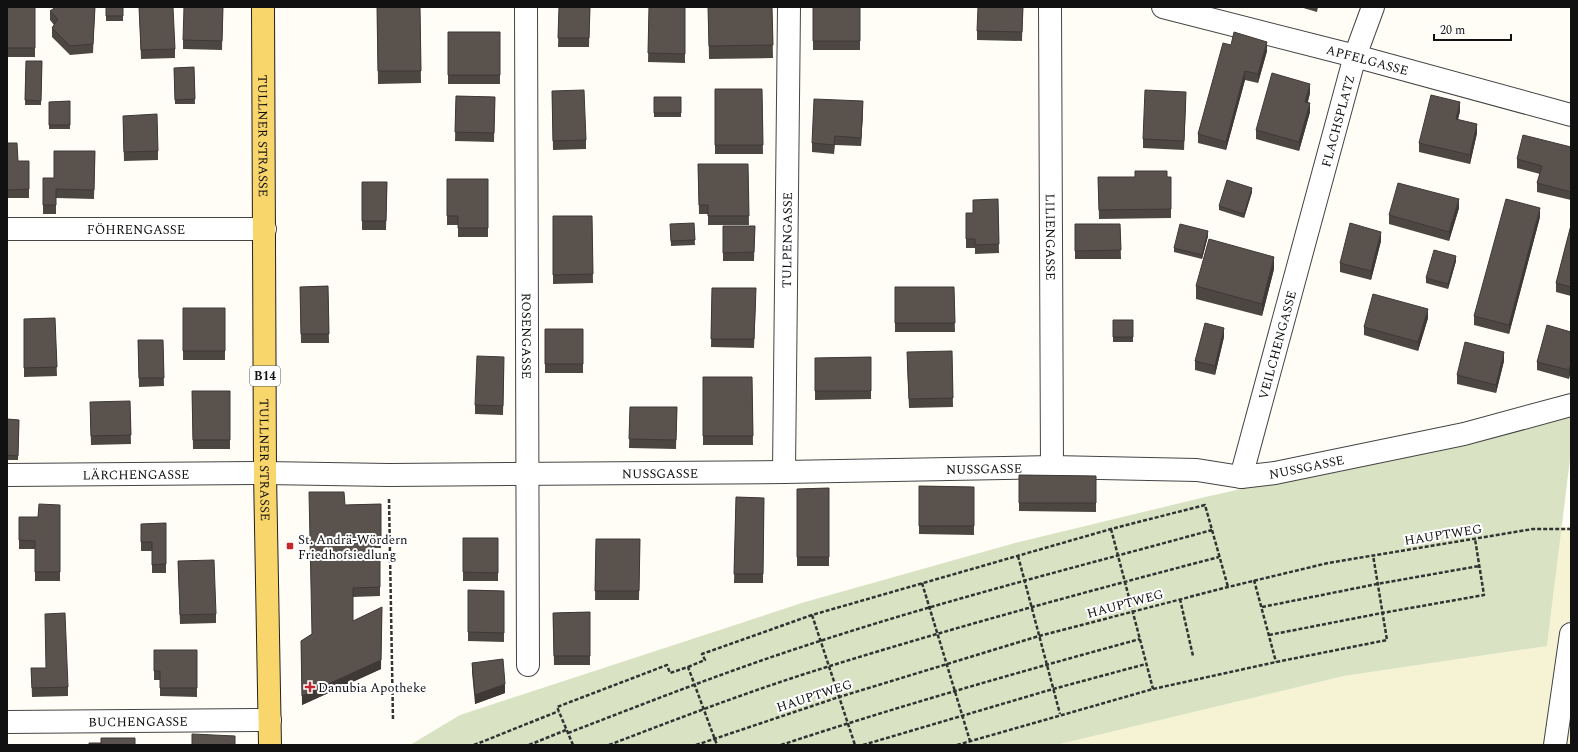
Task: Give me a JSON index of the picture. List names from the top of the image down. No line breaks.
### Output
{"streets":{"main road":["TULLNER STRASSE","B14"],"street":["APFELGASSE","FLACHSPLATZ","FÖHRENGASSE","LILIENGASSE","TULPENGASSE","ROSENGASSE","VEILCHENGASSE","NUSSGASSE","LÄRCHENGASSE","BUCHENGASSE"],"path":["HAUPTWEG"]},"crossings":[["APFELGASSE","FLACHSPLATZ"],["FLACHSPLATZ","VEILCHENGASSE"],["TULLNER STRASSE","FÖHRENGASSE"],["TULLNER STRASSE","LÄRCHENGASSE"],["TULLNER STRASSE","BUCHENGASSE"],["LILIENGASSE","NUSSGASSE"],["TULPENGASSE","NUSSGASSE"],["ROSENGASSE","NUSSGASSE"],["VEILCHENGASSE","NUSSGASSE"],["NUSSGASSE","LÄRCHENGASSE"]],"places":{"transit":["St. Andrä-Wördern Friedhofsiedlung"],"health":["Danubia Apotheke"]},"scale_bar":"20 m"}
